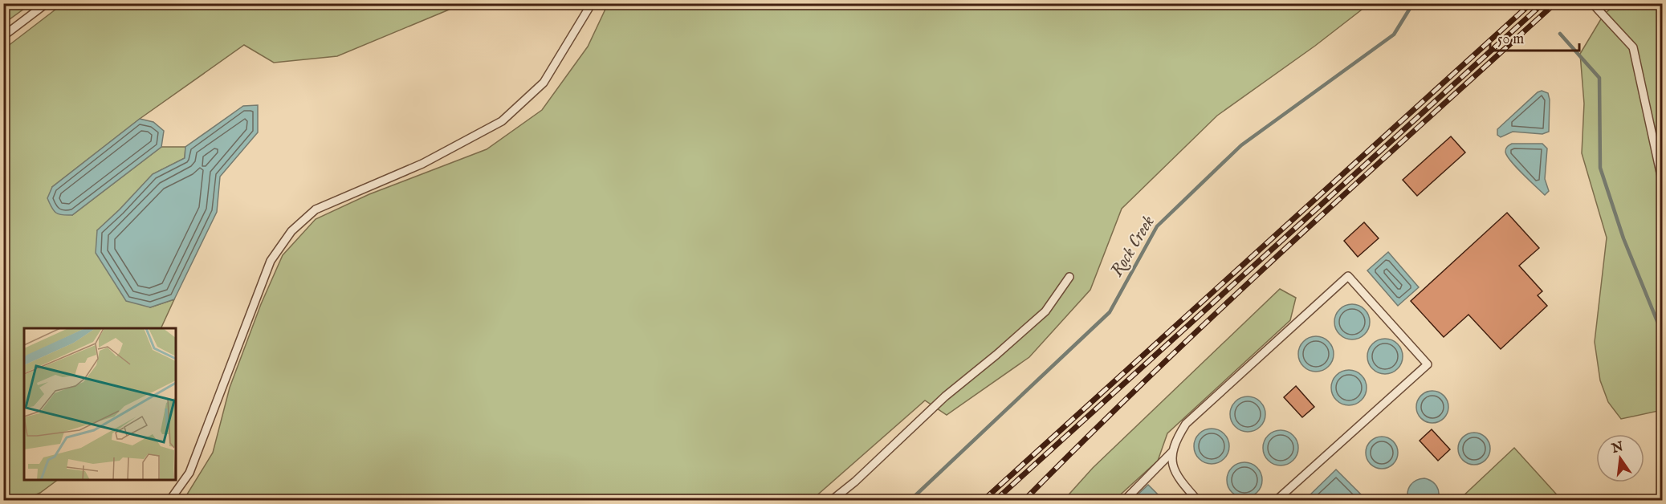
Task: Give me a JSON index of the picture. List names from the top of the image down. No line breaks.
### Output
{"water":["Rock Creek"],"scale_bar":"50 m","north":"top"}
